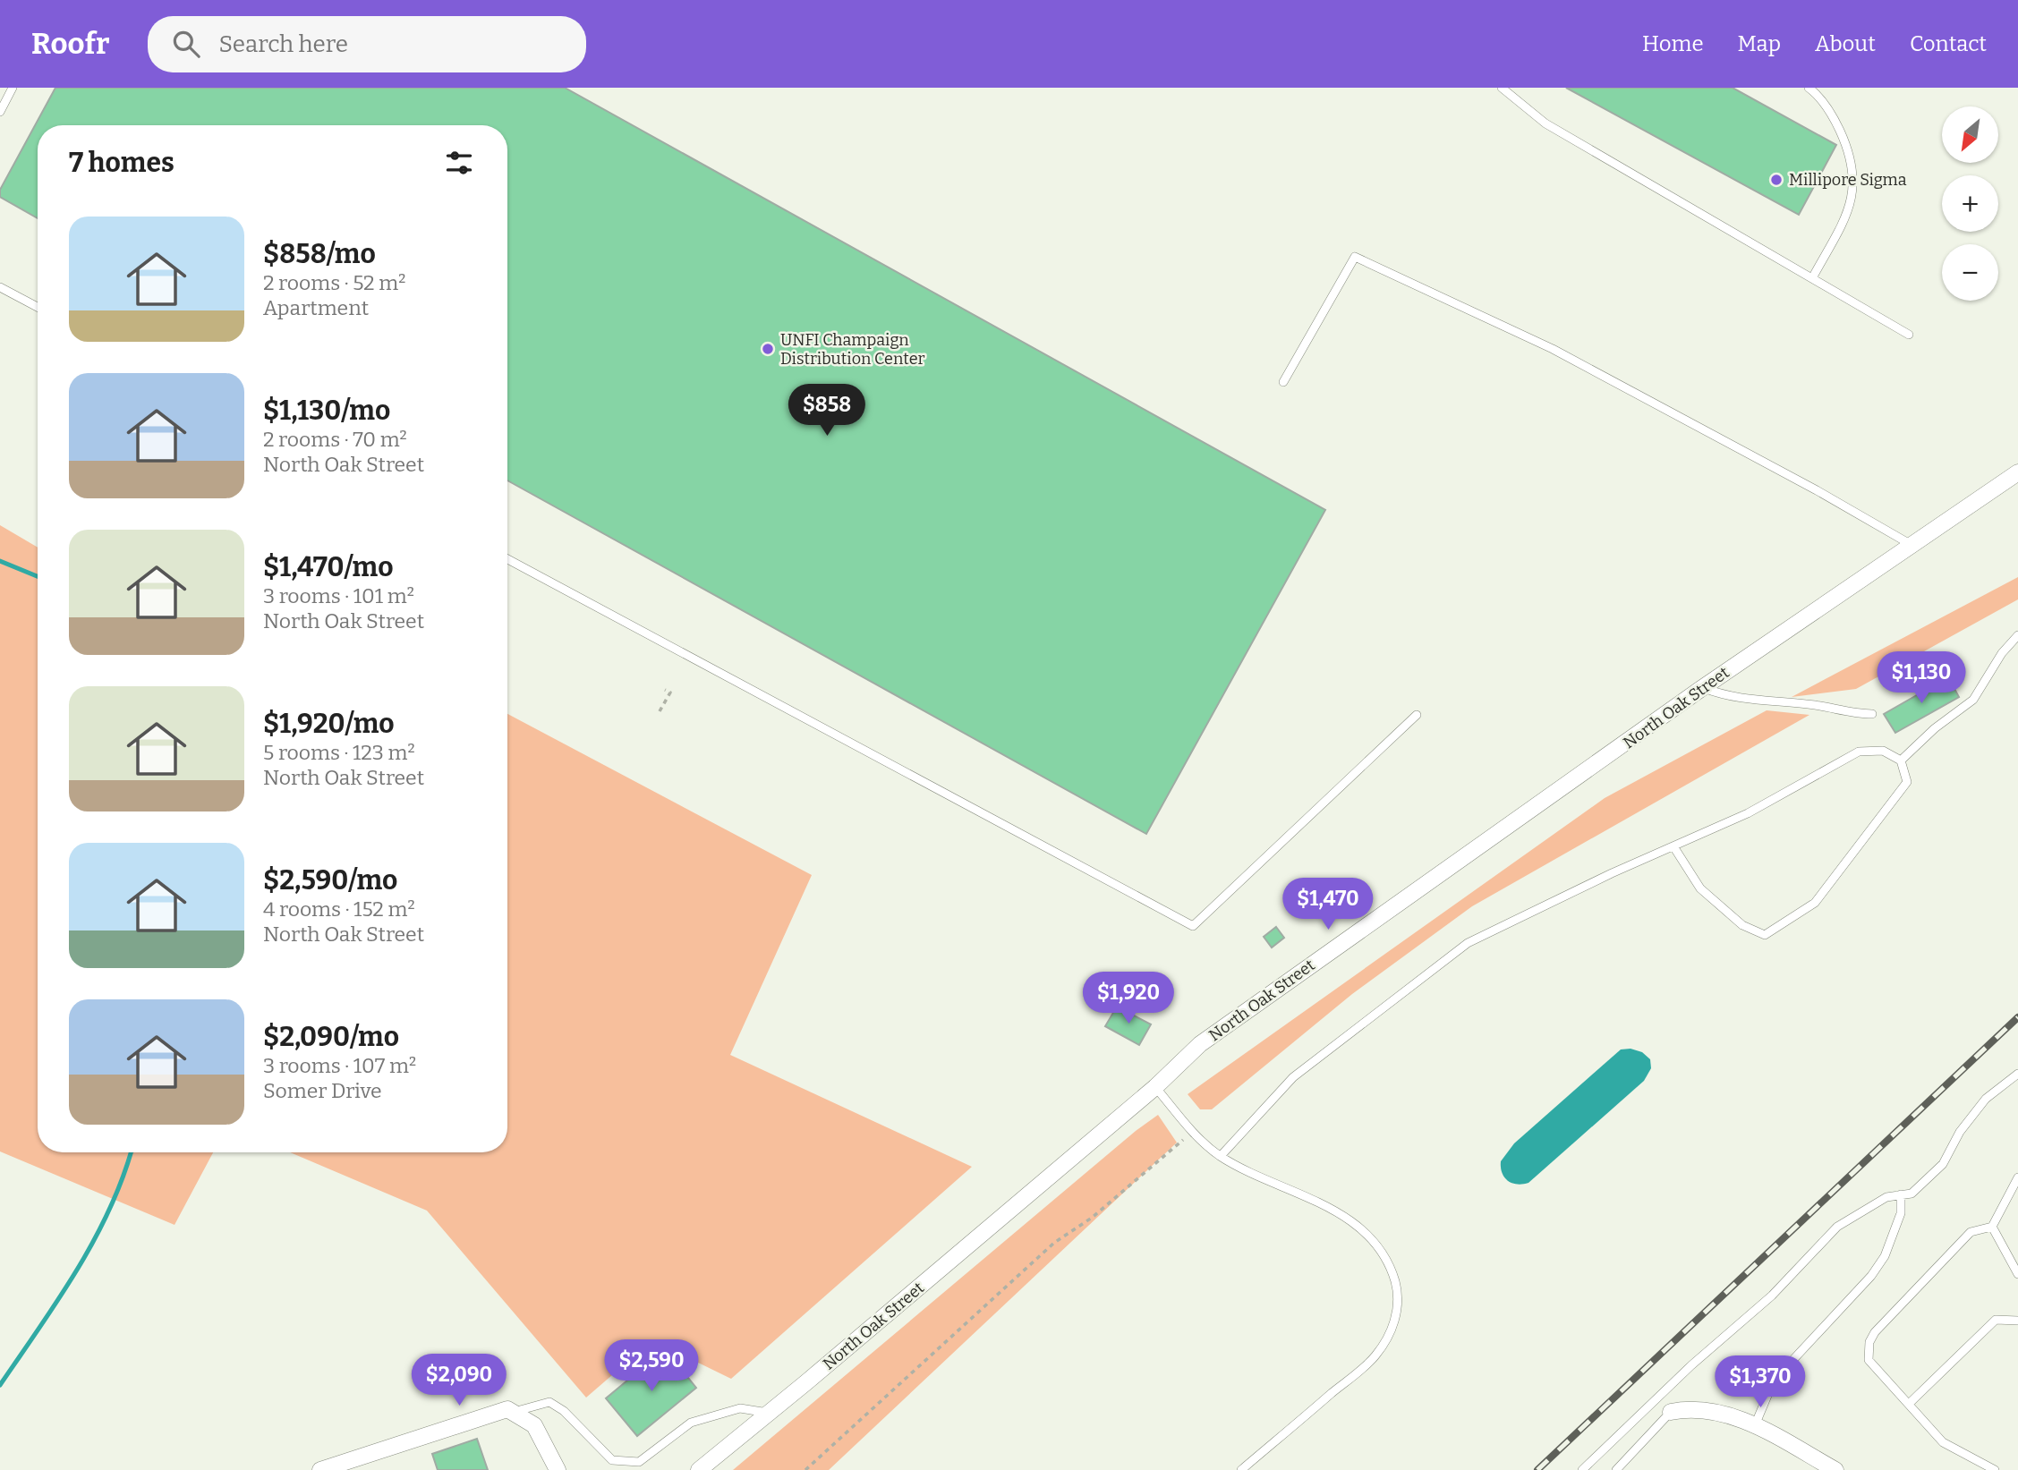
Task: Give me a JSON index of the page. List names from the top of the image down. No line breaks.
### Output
{"streets":{"street":["North Oak Street"]},"places":["Millipore Sigma","UNFI Champaign Distribution Center"],"north":"bottom left","page":{"header":"Roofr","search":"Search here","nav":["Home","Map","About","Contact"],"map_buttons":["+","−"],"heading":"7 homes","list":[{"name":"$858/mo","note":"2 rooms · 52 m² · Apartment"},{"name":"$1,130/mo","note":"2 rooms · 70 m² · North Oak Street"},{"name":"$1,470/mo","note":"3 rooms · 101 m² · North Oak Street"},{"name":"$1,920/mo","note":"5 rooms · 123 m² · North Oak Street"},{"name":"$2,590/mo","note":"4 rooms · 152 m² · North Oak Street"},{"name":"$2,090/mo","note":"3 rooms · 107 m² · Somer Drive"}],"price":["$858","$1,130","$1,470","$1,920","$2,590","$2,090","$1,370"]}}
